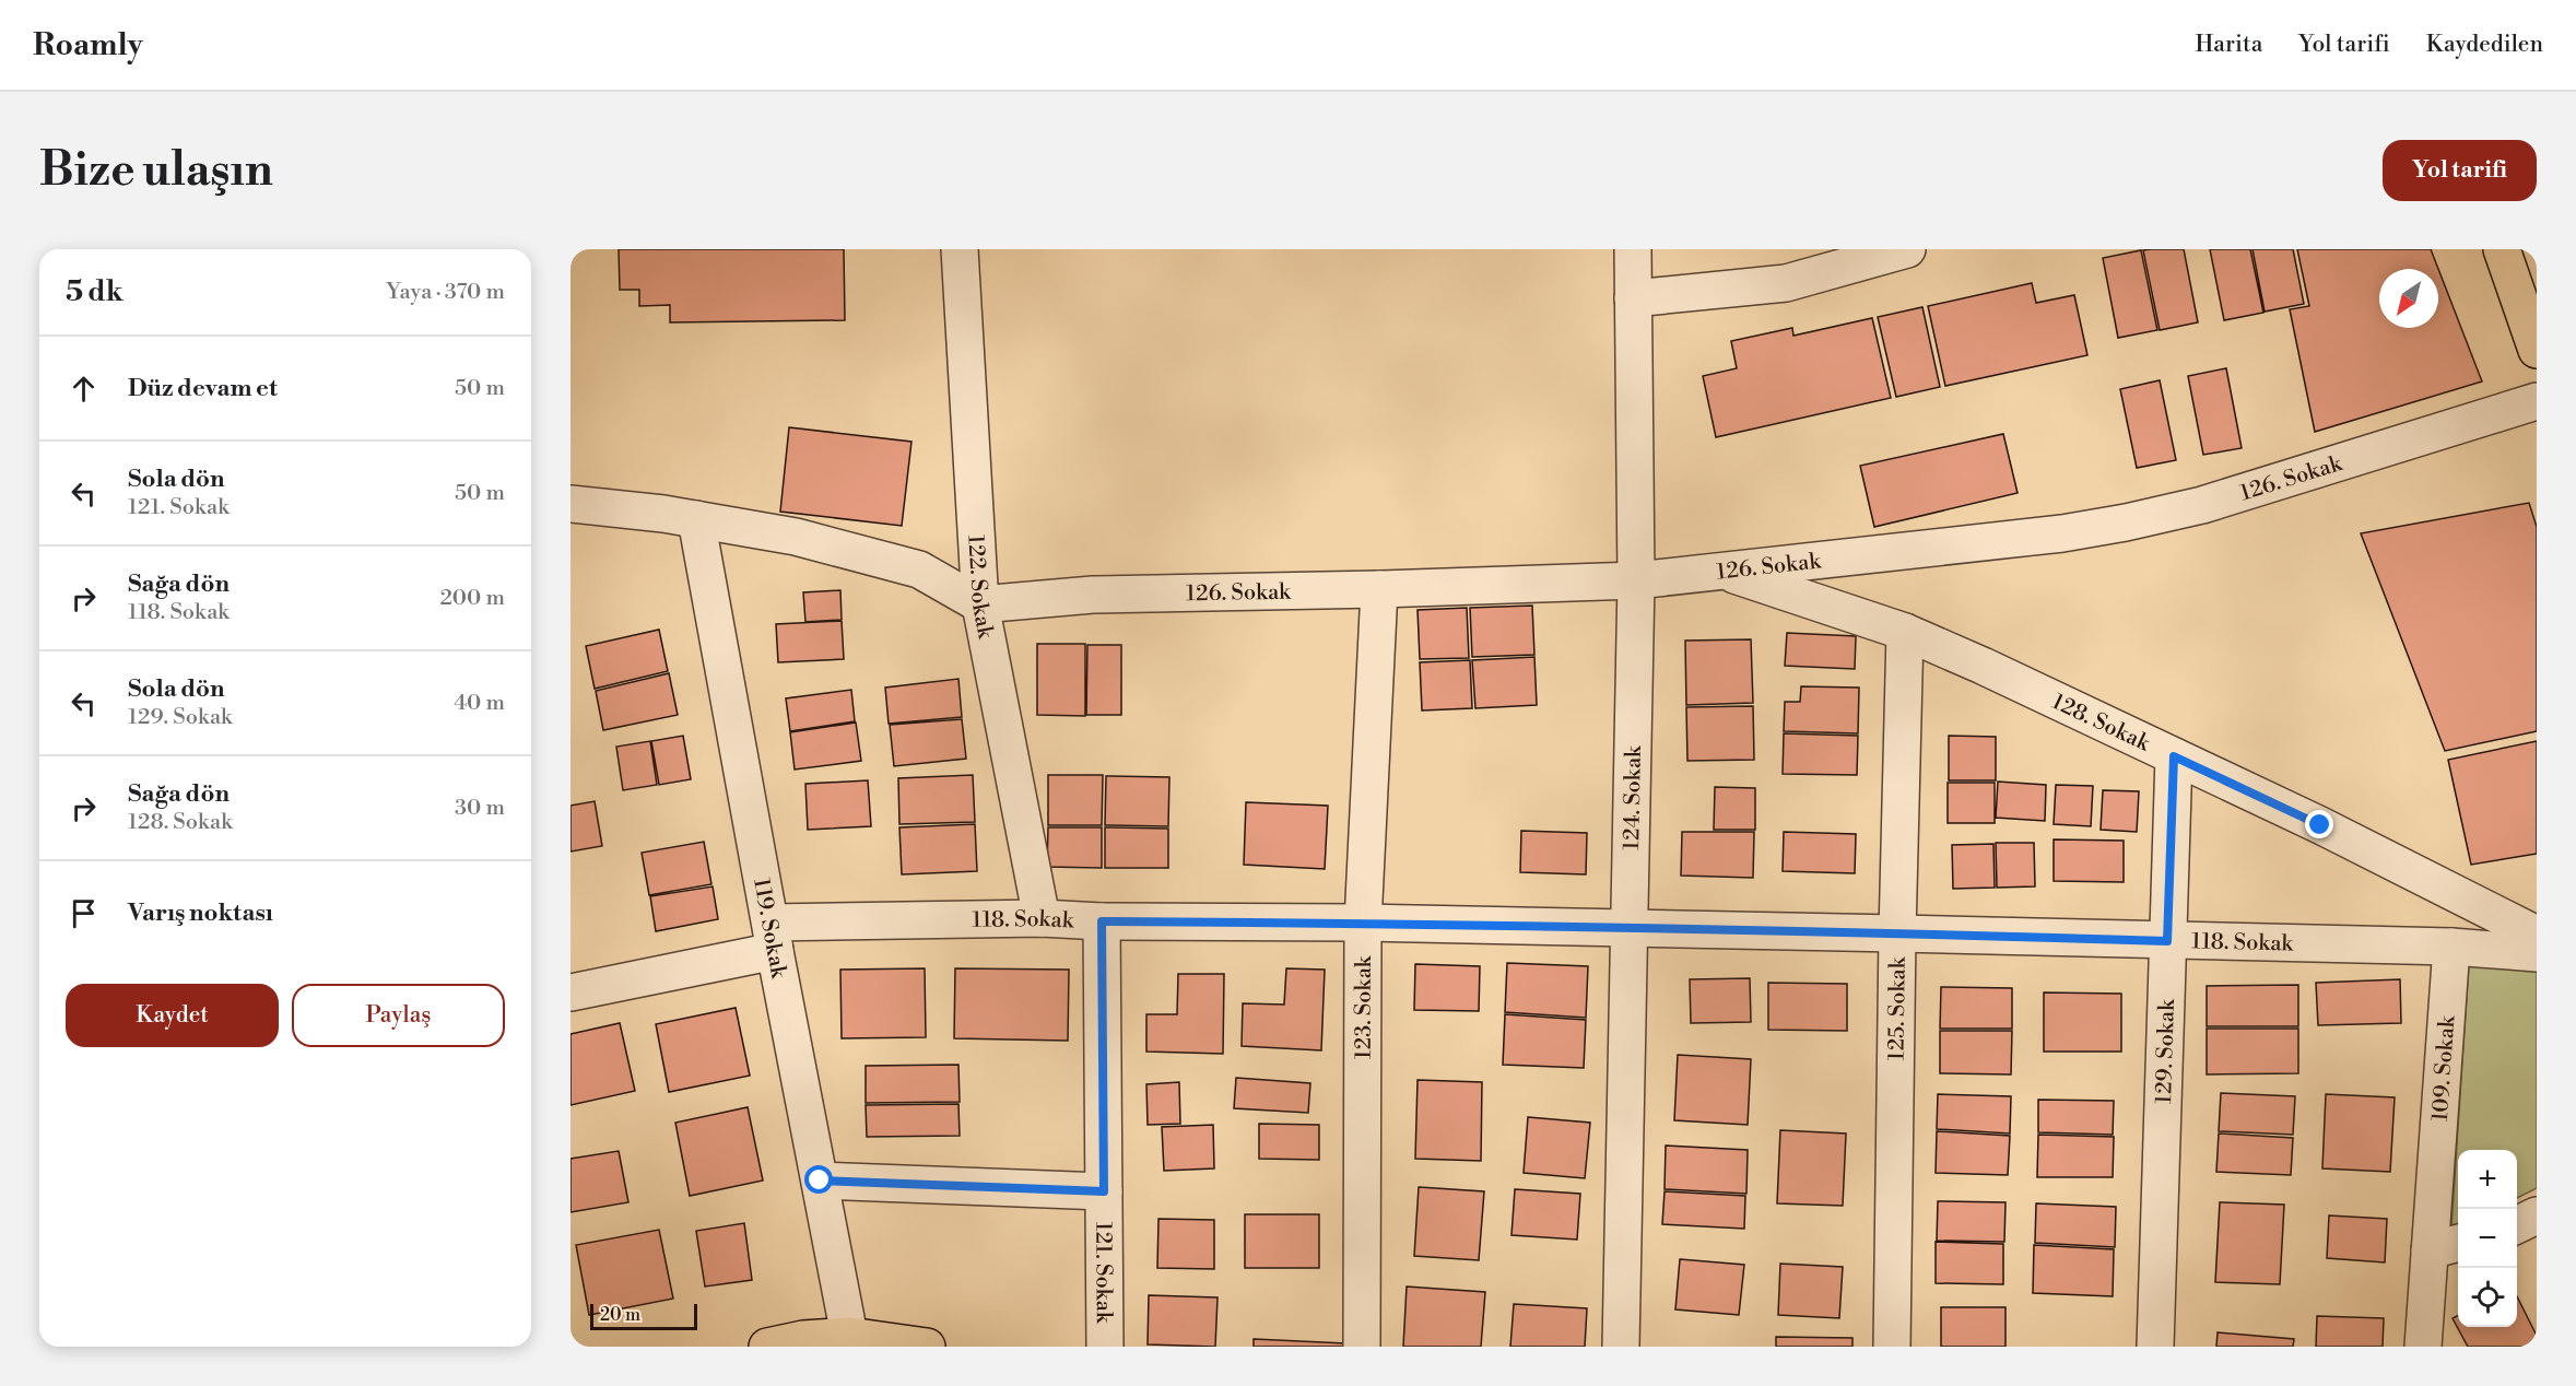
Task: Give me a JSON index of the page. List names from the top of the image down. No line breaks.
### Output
{"streets":{"street":["126. Sokak","122. Sokak","128. Sokak","124. Sokak","118. Sokak","119. Sokak","123. Sokak","125. Sokak","129. Sokak","109. Sokak","121. Sokak"]},"crossings":[["126. Sokak","122. Sokak"],["126. Sokak","128. Sokak"],["126. Sokak","124. Sokak"],["126. Sokak","123. Sokak"],["122. Sokak","118. Sokak"],["128. Sokak","125. Sokak"],["128. Sokak","129. Sokak"],["124. Sokak","118. Sokak"],["118. Sokak","119. Sokak"],["118. Sokak","123. Sokak"],["118. Sokak","125. Sokak"],["118. Sokak","129. Sokak"],["118. Sokak","109. Sokak"],["118. Sokak","121. Sokak"]],"scale_bar":"20 m","north":"bottom left","page":{"header":"Roamly","nav":["Harita","Yol tarifi","Kaydedilen"],"buttons":["Yol tarifi",["Kaydet","Paylaş"]],"title":"Bize ulaşın","heading":["5 dk","Yaya · 370 m"],"list":[["Düz devam et","50 m"],["Sola dön","121. Sokak","50 m"],["Sağa dön","118. Sokak","200 m"],["Sola dön","129. Sokak","40 m"],["Sağa dön","128. Sokak","30 m"],"Varış noktası"],"map_buttons":["+","−"],"scale":"20 m"}}
